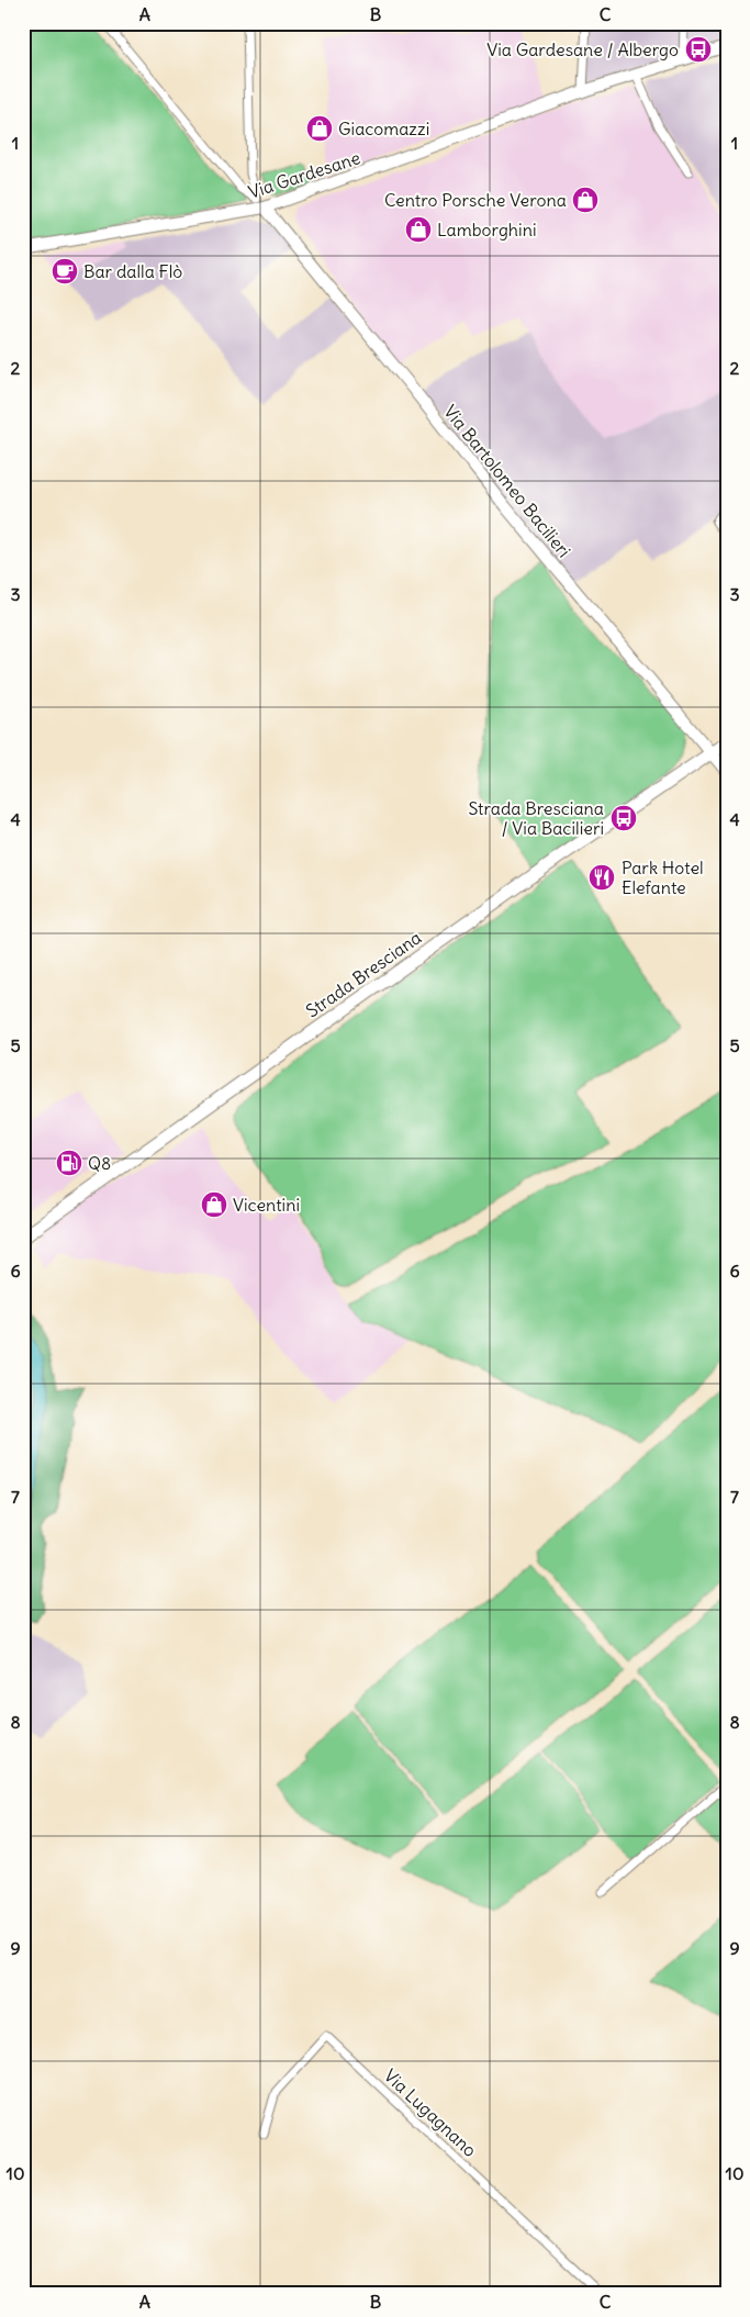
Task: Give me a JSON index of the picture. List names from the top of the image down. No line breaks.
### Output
{"streets":{"main road":["Via Gardesane","Via Bartolomeo Bacilieri","Strada Bresciana"],"street":["Via Lugagnano"]},"crossings":[["Via Gardesane","Via Bartolomeo Bacilieri"],["Via Bartolomeo Bacilieri","Strada Bresciana"]],"places":{"bus stop":["Via Gardesane / Albergo","Strada Bresciana / Via Bacilieri"],"shop":["Giacomazzi","Centro Porsche Verona","Lamborghini","Vicentini"],"cafe":["Bar dalla Flò"],"restaurant":["Park Hotel Elefante"],"fuel station":["Q8"]},"grid":{"columns":["A","B","C"],"rows":["1","2","3","4","5","6","7","8","9","10"]}}
